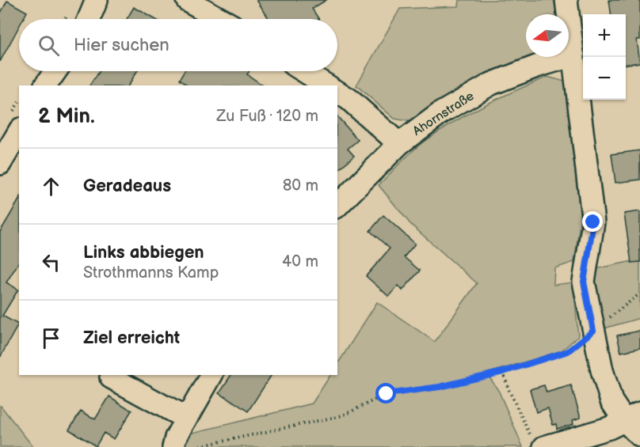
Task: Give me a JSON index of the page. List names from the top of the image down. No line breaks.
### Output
{"streets":{"street":["Ahornstraße"]},"north":"left","page":{"map_buttons":["+","−"],"search":"Hier suchen","heading":["2 Min.","Zu Fuß · 120 m"],"list":[["Geradeaus","80 m"],["Links abbiegen","Strothmanns Kamp","40 m"],"Ziel erreicht"]}}
